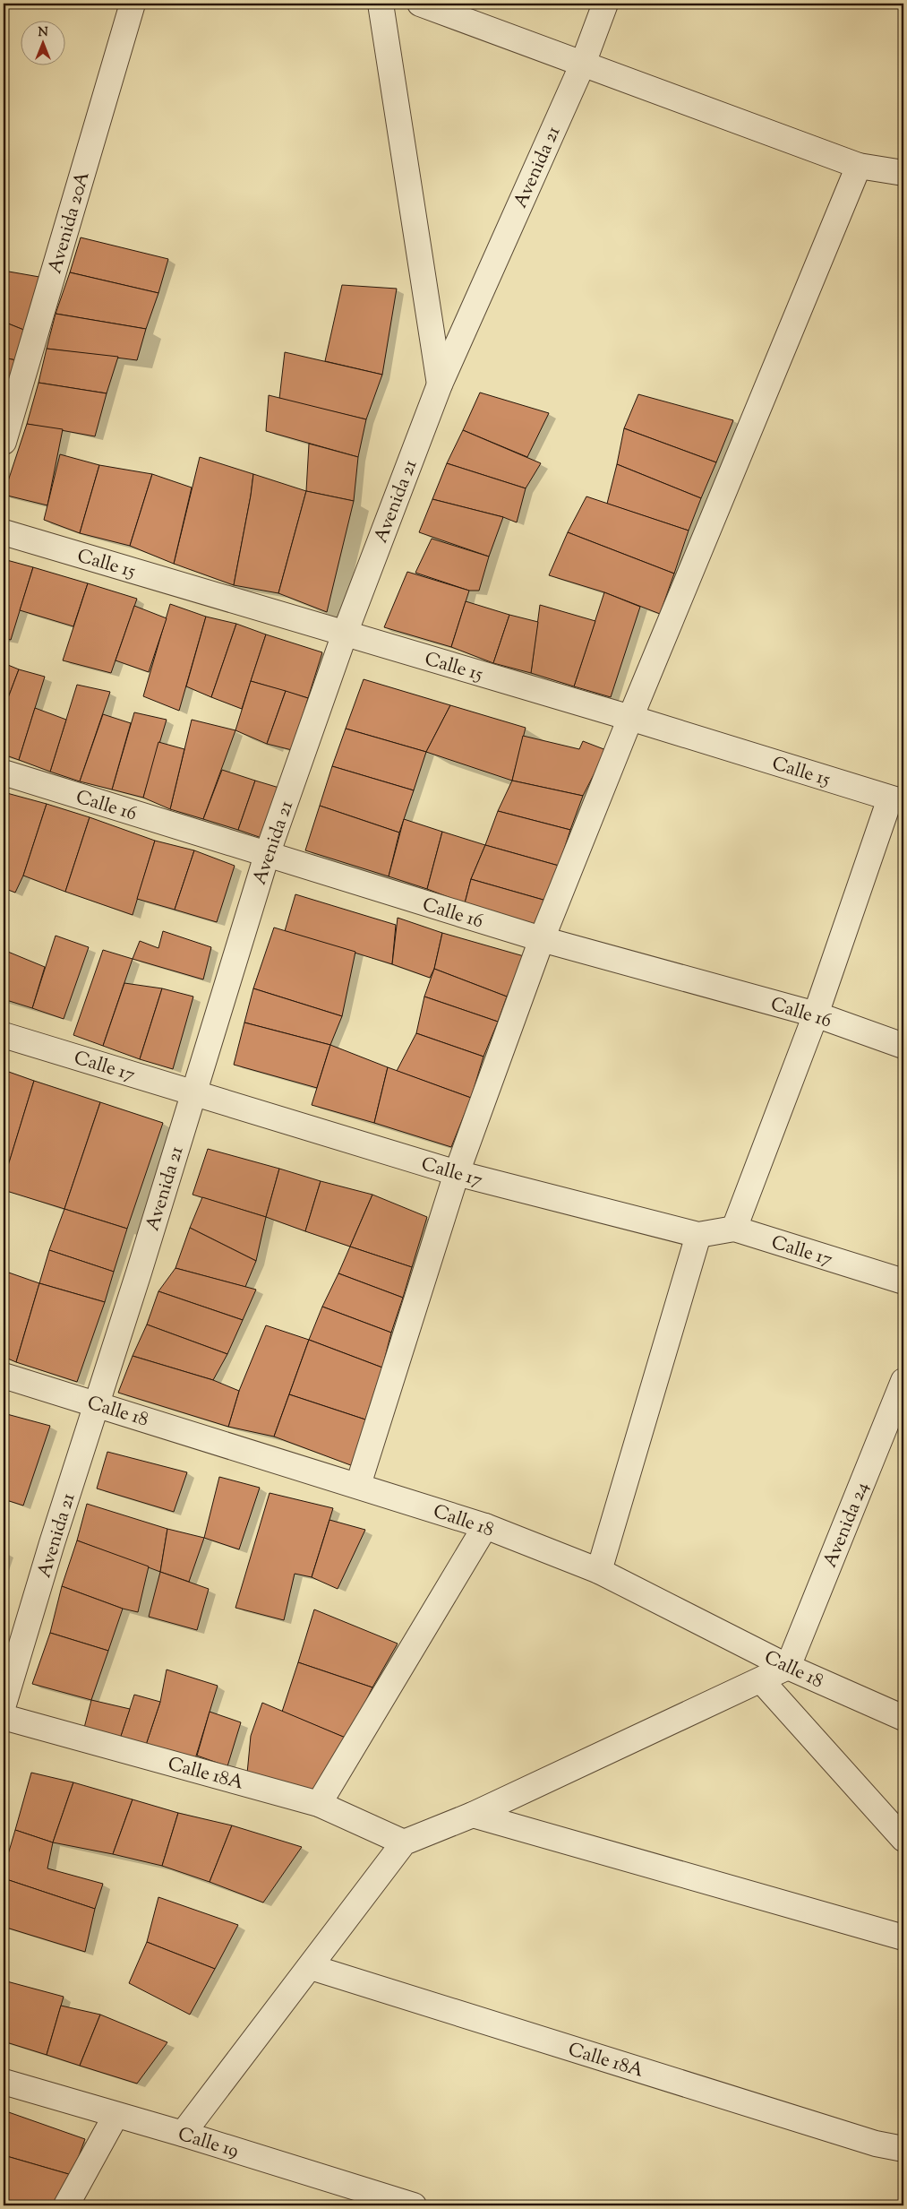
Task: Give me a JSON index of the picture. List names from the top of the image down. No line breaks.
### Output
{"streets":{"street":["Avenida 21","Avenida 20A","Calle 15","Calle 16","Calle 17","Calle 18","Avenida 24","Calle 18A","Calle 19"]},"crossings":[["Avenida 21","Calle 15"],["Avenida 21","Calle 16"],["Avenida 21","Calle 17"],["Avenida 21","Calle 18"],["Calle 18","Avenida 24"]],"north":"top"}
